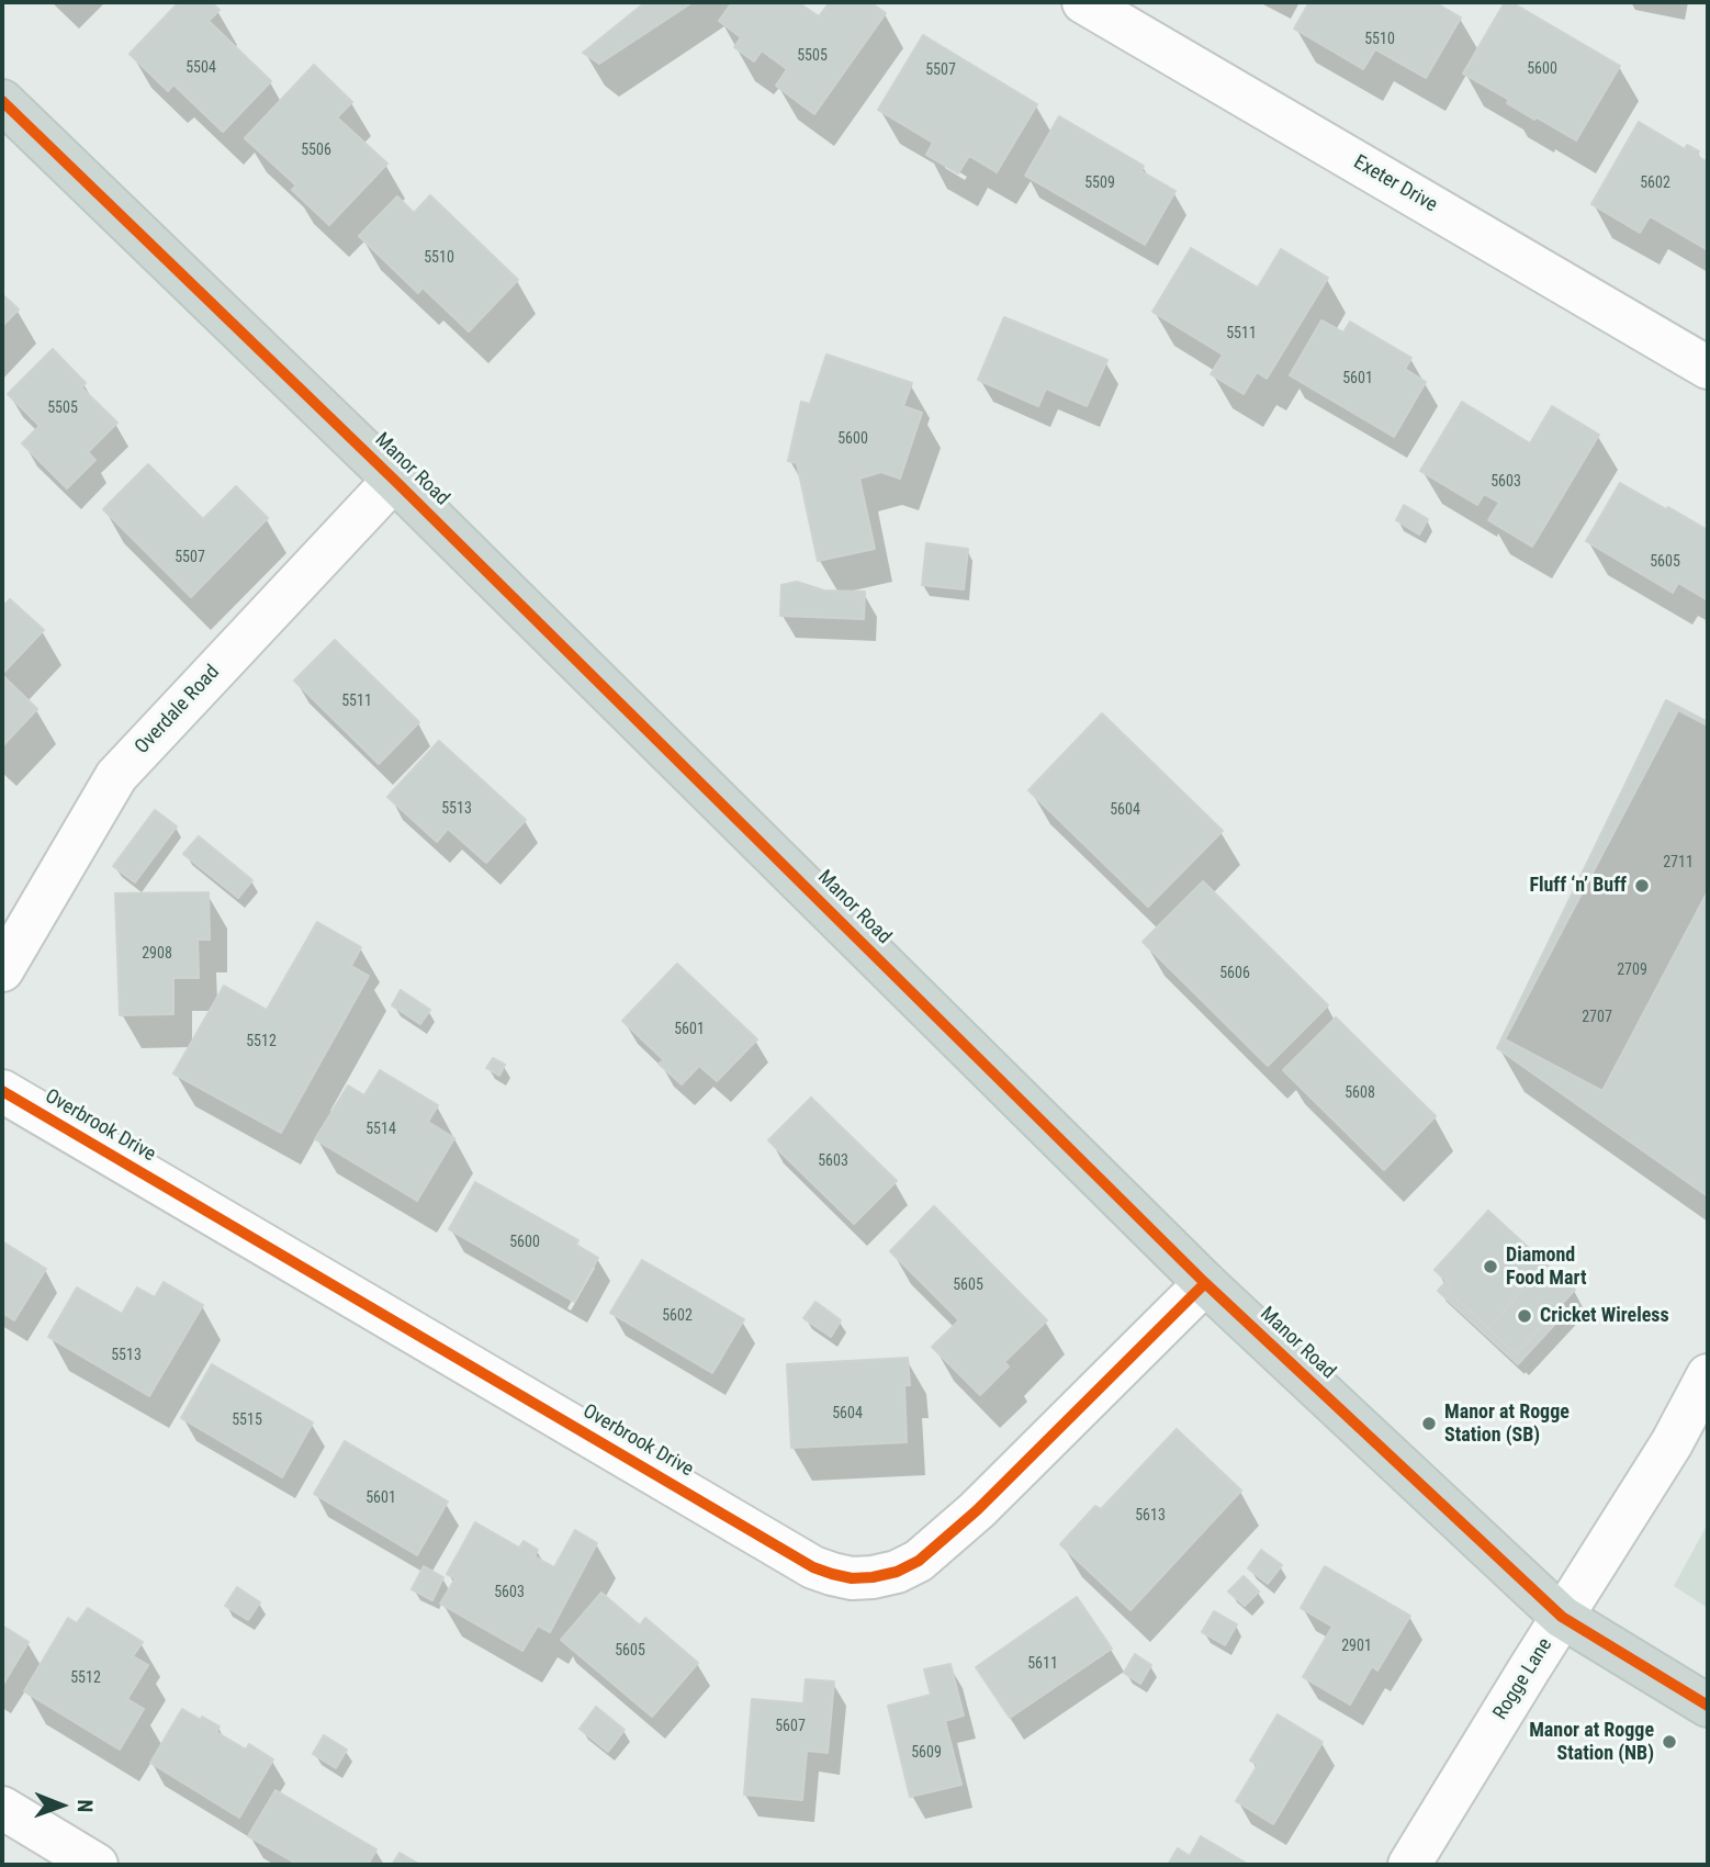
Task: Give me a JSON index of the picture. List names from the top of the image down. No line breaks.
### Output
{"streets":{"main road":["Manor Road"],"street":["Exeter Drive","Overdale Road","Overbrook Drive","Rogge Lane"]},"crossings":[["Manor Road","Overdale Road"],["Manor Road","Overbrook Drive"],["Manor Road","Rogge Lane"]],"places":["Fluff ‘n’ Buff","Diamond Food Mart","Cricket Wireless","Manor at Rogge Station (SB)","Manor at Rogge Station (NB)"],"house_numbers":["5510","5505","5504","5600","5507","5506","5509","5602","5510","5511","5601","5505","5600","5603","5507","5605","5511","5513","5604","2711","2908","2709","5606","2707","5601","5512","5608","5514","5603","5600","5605","5602","5513","5604","5515","5601","5613","5603","2901","5605","5611","5512","5607","5609"],"north":"right"}
